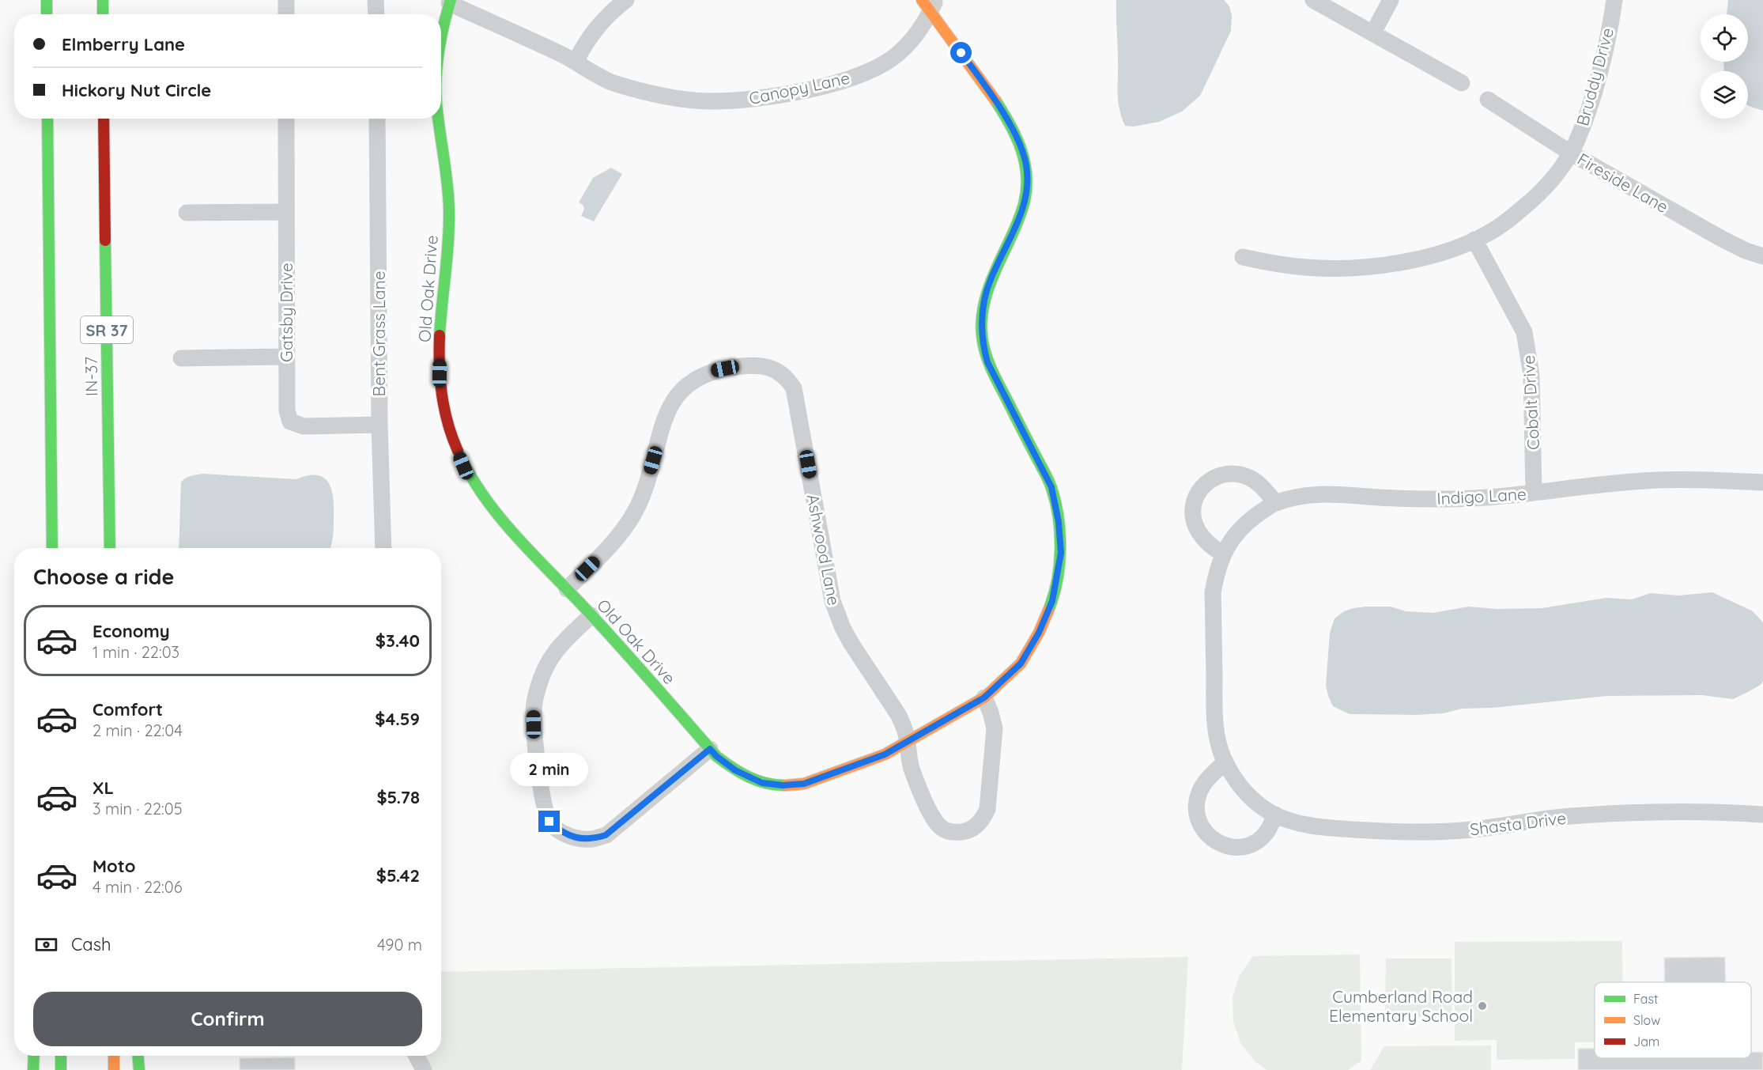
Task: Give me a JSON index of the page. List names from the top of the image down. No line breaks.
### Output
{"streets":{"main road":["Old Oak Drive","SR 37","IN-37"],"street":["Bruddy Drive","Canopy Lane","Fireside Lane","Gatsby Drive","Bent Grass Lane","Cobalt Drive","Indigo Lane","Ashwood Lane","Shasta Drive"]},"crossings":[["Bruddy Drive","Fireside Lane"],["Bruddy Drive","Cobalt Drive"],["Canopy Lane","Old Oak Drive"],["Old Oak Drive","Ashwood Lane"],["Gatsby Drive","Bent Grass Lane"],["Cobalt Drive","Indigo Lane"],["Indigo Lane","Shasta Drive"]],"places":["Cumberland Road Elementary School"],"legend":["Fast","Slow","Jam"],"page":{"banner":["Elmberry Lane","Hickory Nut Circle"],"heading":"Choose a ride","list":[{"name":"Economy","note":"1 min · 22:03","value":"$3.40"},{"name":"Comfort","note":"2 min · 22:04","value":"$4.59"},{"name":"XL","note":"3 min · 22:05","value":"$5.78"},{"name":"Moto","note":"4 min · 22:06","value":"$5.42"}],"bubble":"2 min","pay":["Cash","490 m"],"buttons":"Confirm"}}
